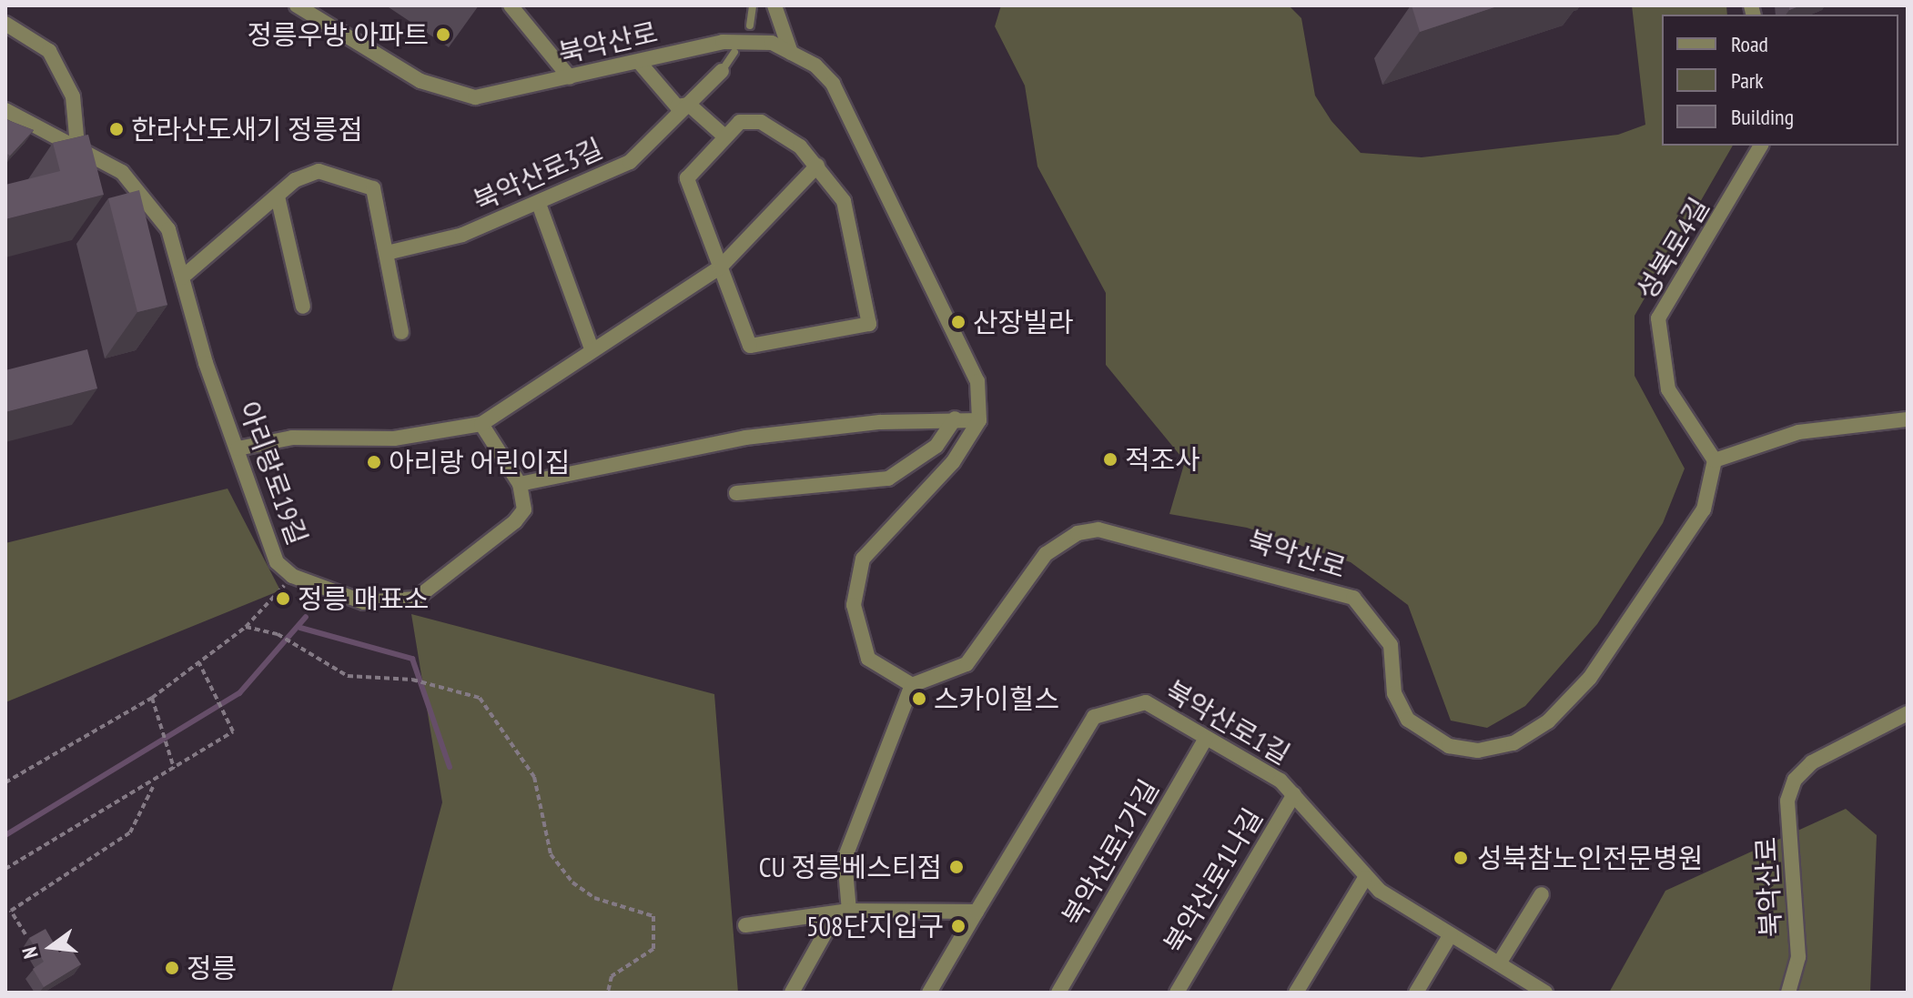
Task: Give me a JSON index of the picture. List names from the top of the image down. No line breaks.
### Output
{"streets":{"street":["북악산로","북악산로3길","성북로4길","아리랑로19길","북악산로1길","북악산로1가길","북악산로1나길"]},"crossings":[["북악산로","성북로4길"],["북악산로1길","북악산로1가길"],["북악산로1길","북악산로1나길"]],"places":["정릉우방 아파트","한라산도새기 정릉점","산장빌라","적조사","아리랑 어린이집","정릉 매표소","스카이힐스","성북참노인전문병원","CU 정릉베스티점","508단지입구","정릉"],"legend":["Road","Park","Building"],"north":"left"}
